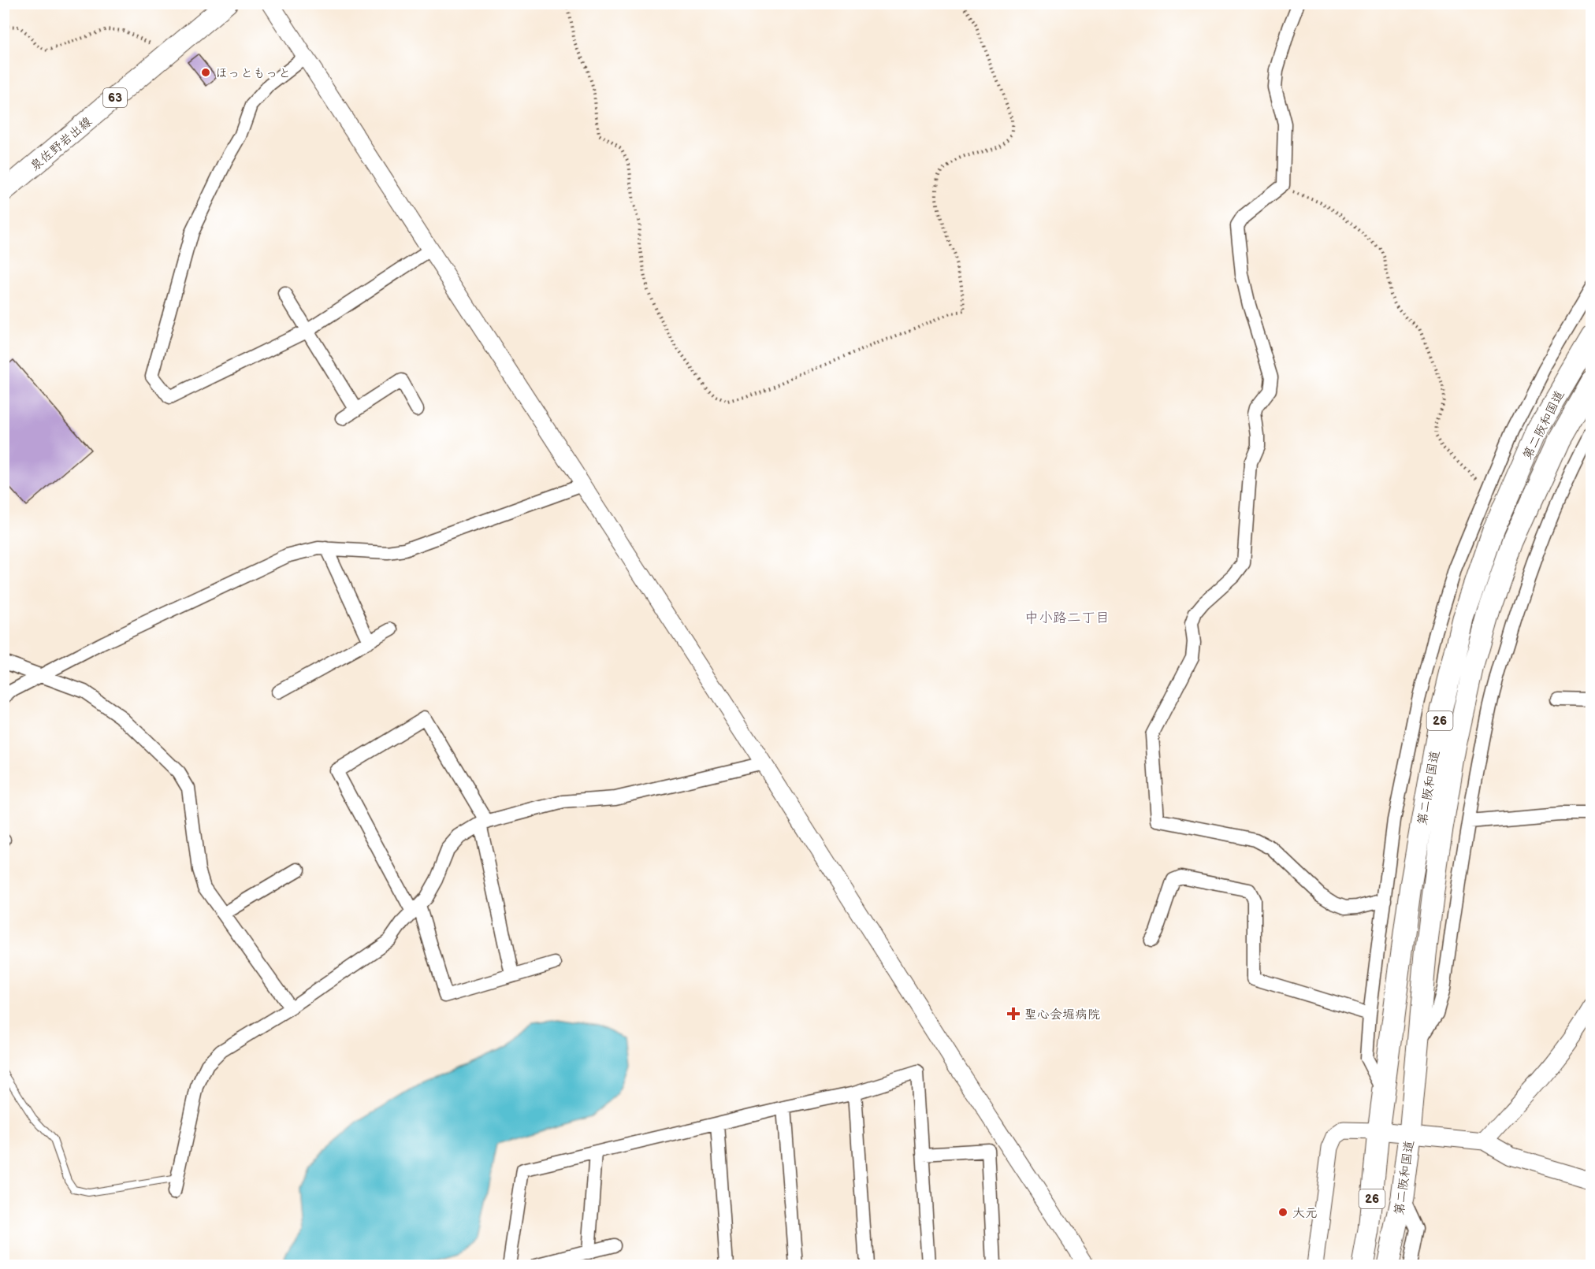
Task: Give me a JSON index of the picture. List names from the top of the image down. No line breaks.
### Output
{"streets":{"highway":["第二阪和国道","26"],"main road":["63","泉佐野岩出線"]},"districts":["中小路二丁目"],"places":{"other":["ほっともっと","大元"],"health":["聖心会堀病院"]}}
